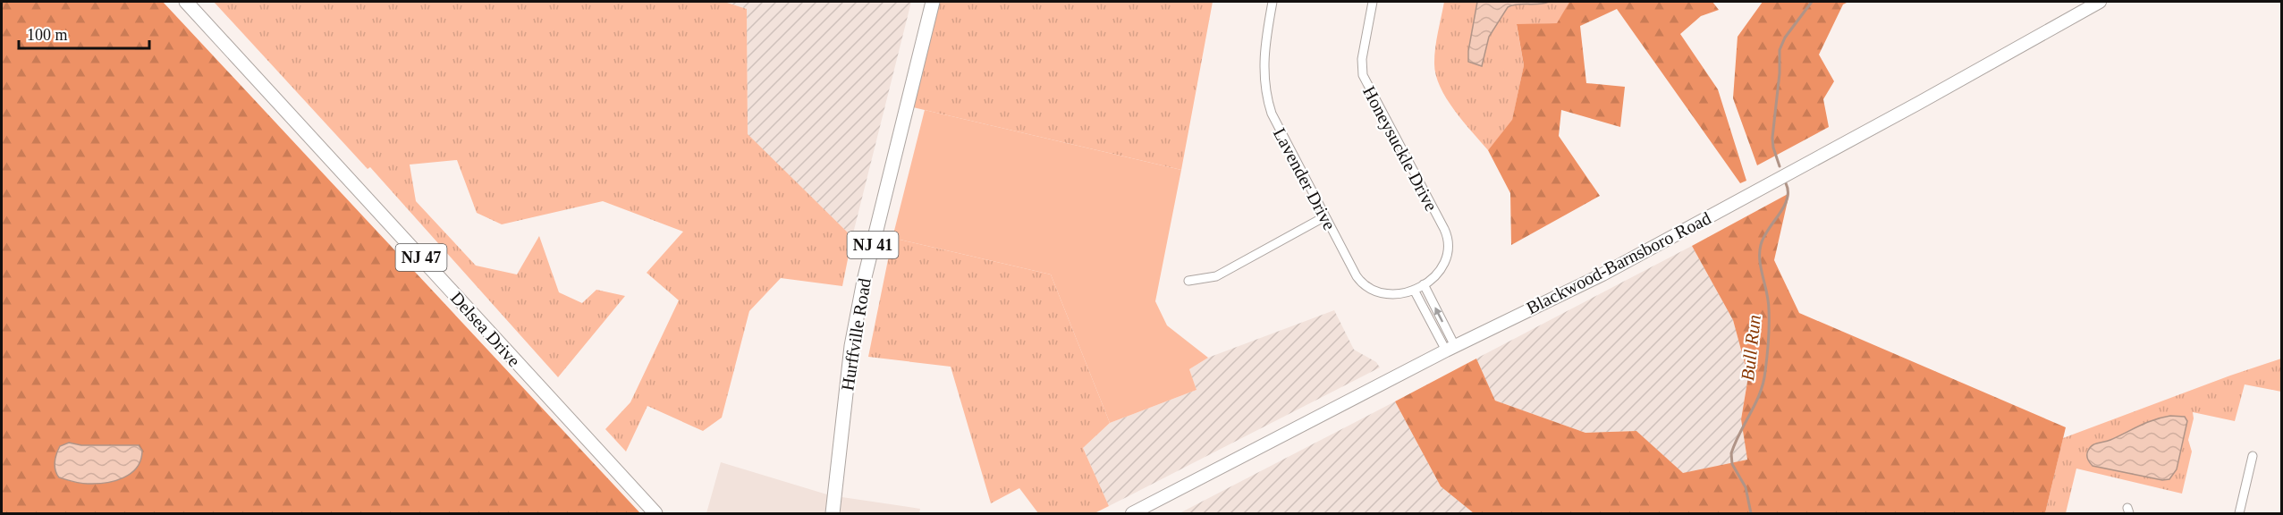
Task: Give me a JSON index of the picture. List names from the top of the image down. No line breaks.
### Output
{"streets":{"main road":["NJ 41","NJ 47","Blackwood-Barnsboro Road","Delsea Drive","Hurffville Road"],"street":["Honeysuckle Drive","Lavender Drive"]},"crossings":[["Honeysuckle Drive","Lavender Drive"]],"water":["Bull Run"],"scale_bar":"100 m"}
